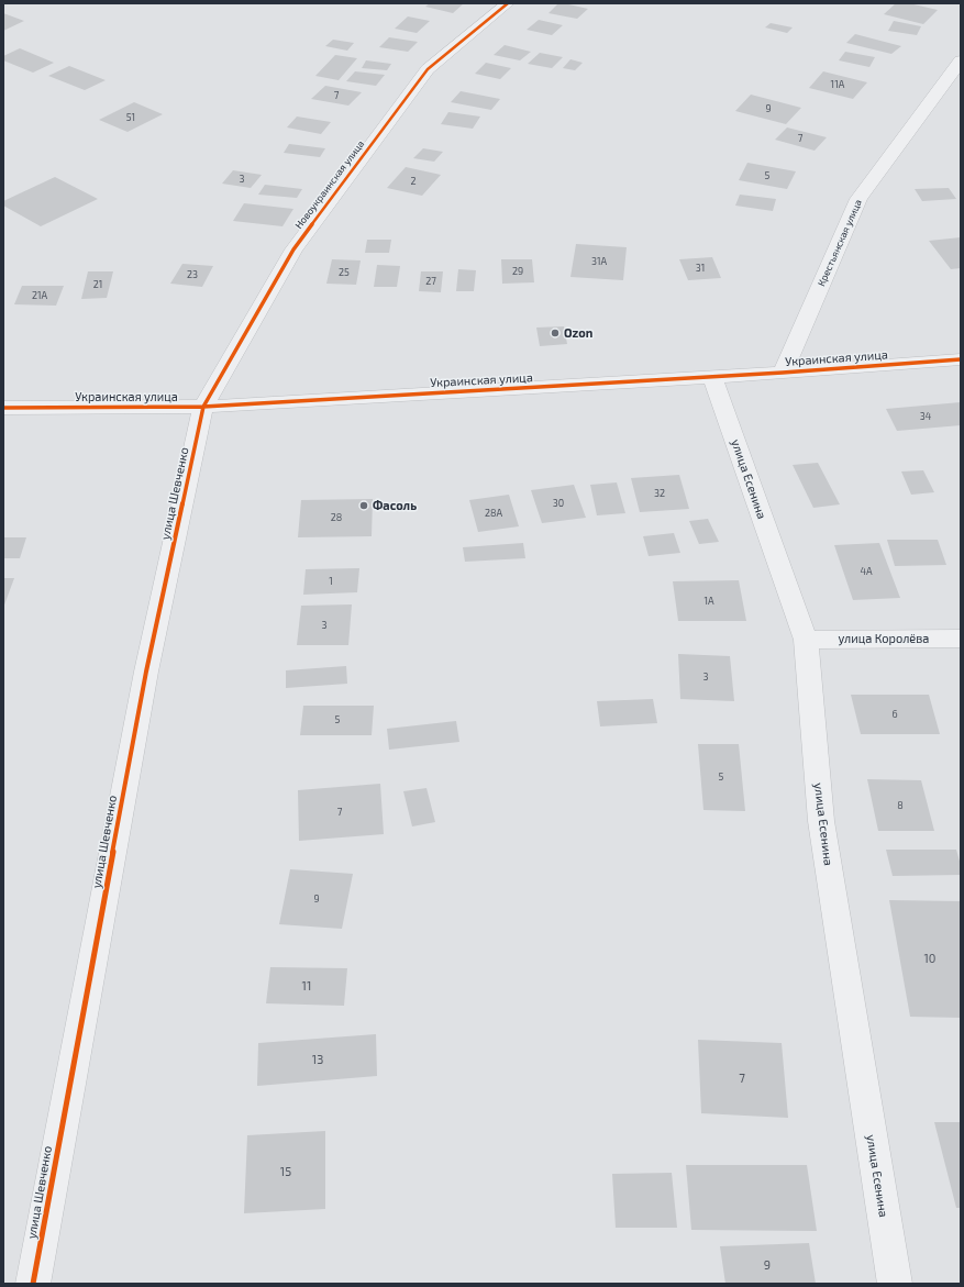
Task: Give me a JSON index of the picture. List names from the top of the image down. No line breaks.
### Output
{"streets":{"street":["Новоукраинская улица","Крестьянская улица","Украинская улица","улица Есенина","улица Шевченко","улица Королёва"]},"crossings":[["Новоукраинская улица","Украинская улица"],["Новоукраинская улица","улица Шевченко"],["Крестьянская улица","Украинская улица"],["Украинская улица","улица Есенина"],["Украинская улица","улица Шевченко"],["улица Есенина","улица Королёва"]],"places":["Ozon","Фасоль"],"house_numbers":["11А","7","9","51","7","5","3","2","31А","31","29","25","23","27","21","21А","34","32","30","28А","28","4А","1","1А","3","3","6","5","5","8","7","9","10","11","13","7","15","9"]}
